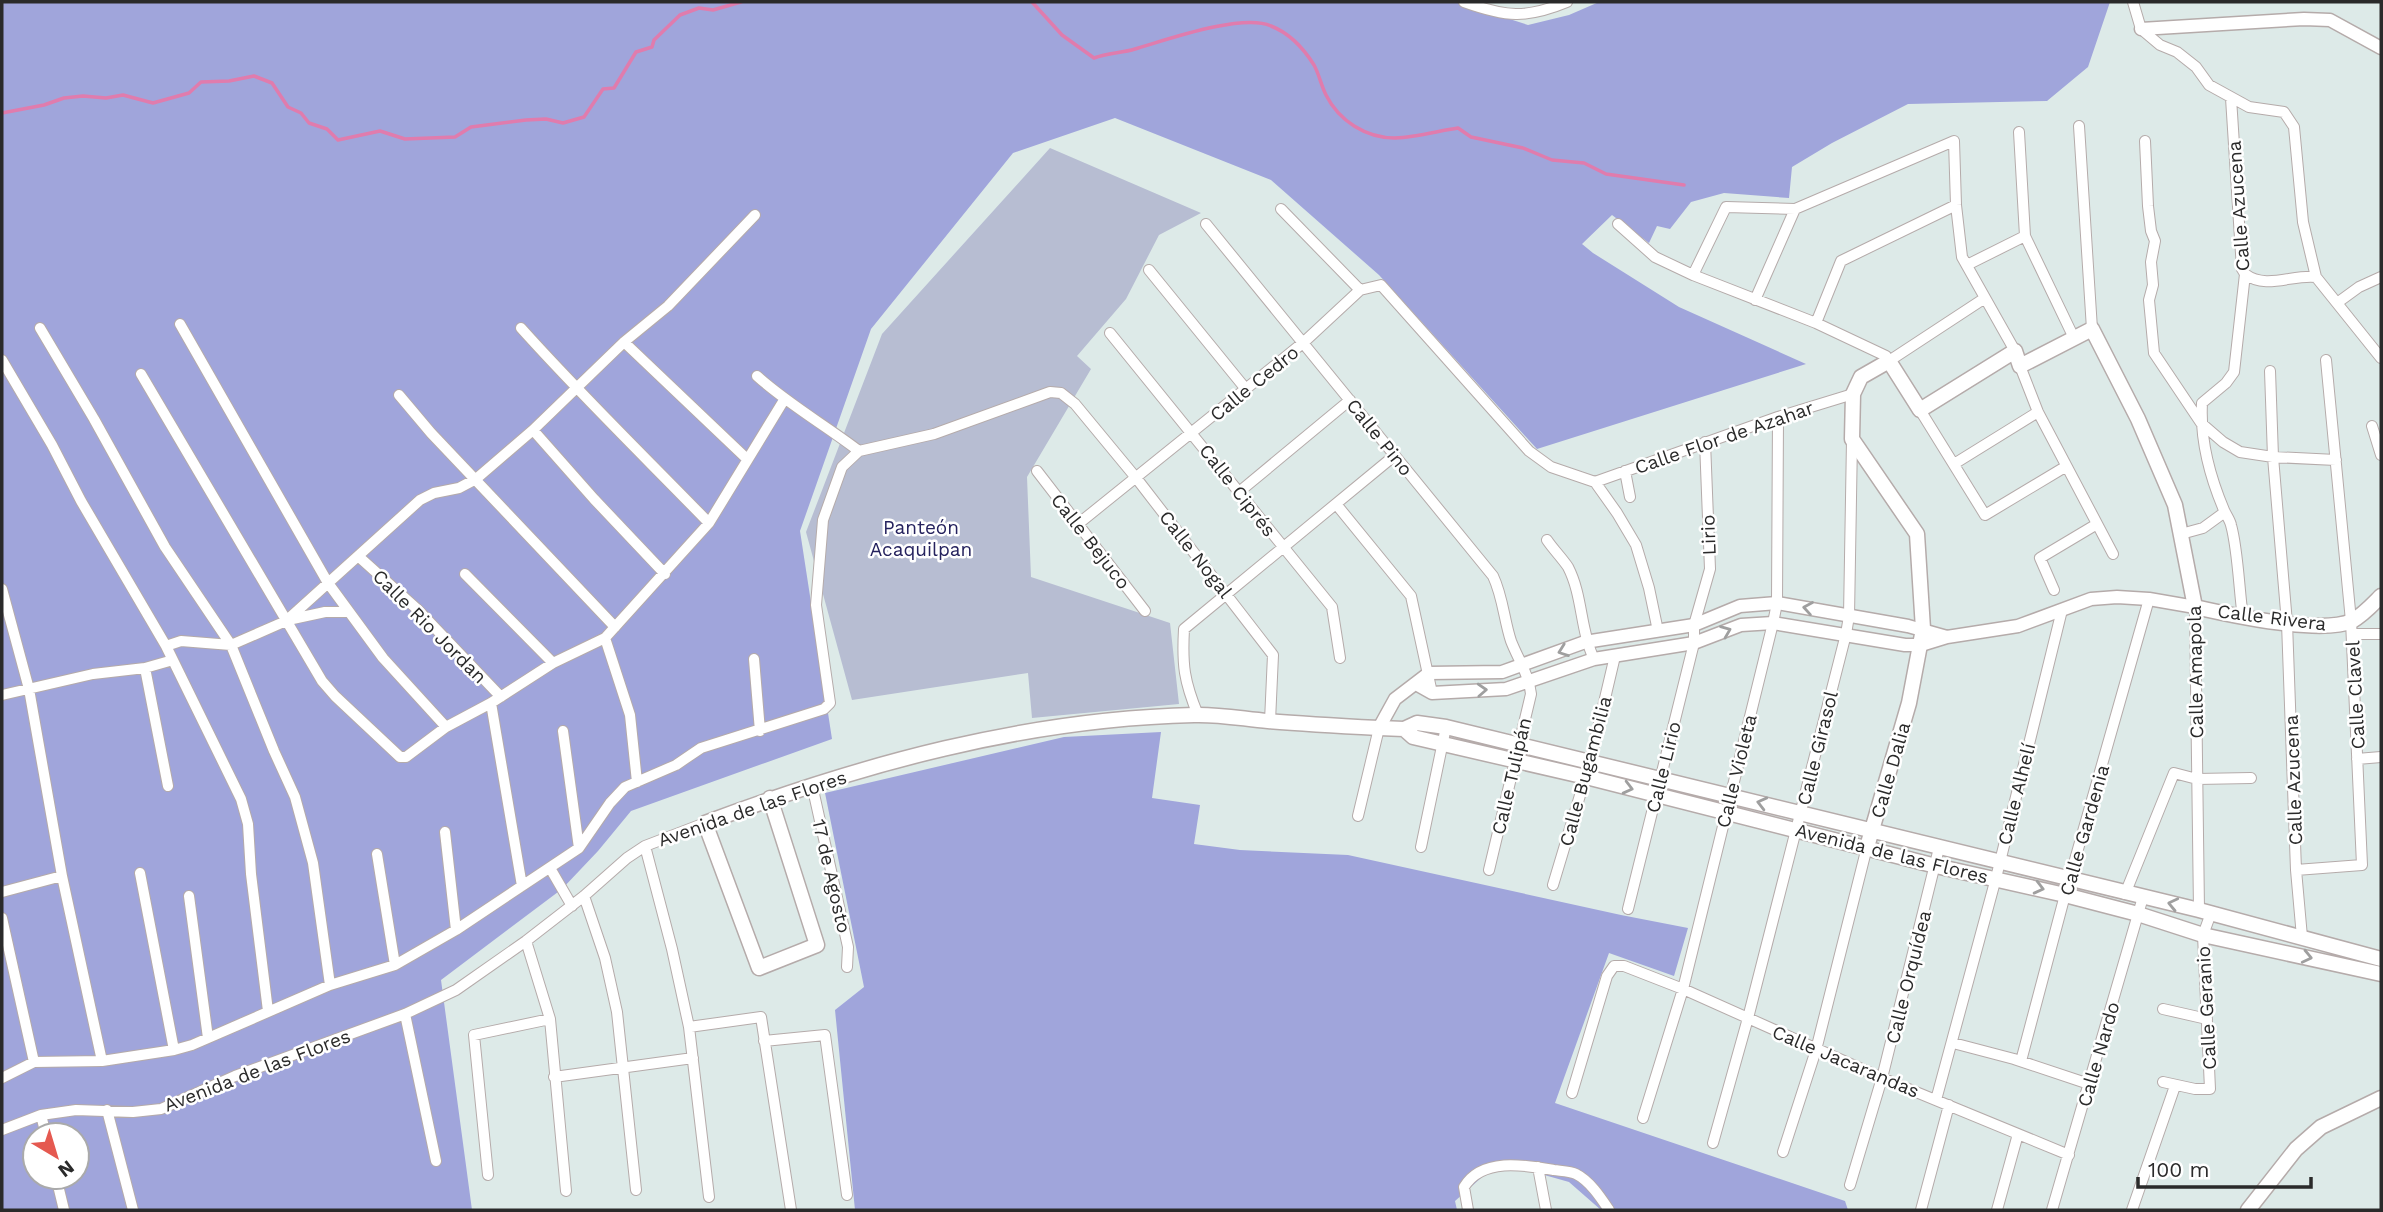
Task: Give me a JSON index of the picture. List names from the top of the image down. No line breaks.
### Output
{"streets":{"main road":["Calle Rivera","Calle Amapola","Calle Girasol","Calle Dalia","Avenida de las Flores"],"street":["Calle Azucena","Calle Cedro","Calle Pino","Calle Flor de Azahar","Calle Ciprés","Lirio","Calle Bejuco","Calle Nogal","Calle Rio Jordan","Calle Clavel","Calle Lirio","Calle Bugambilia","Calle Violeta","Calle Tulipán","Calle Alhelí","Calle Gardenia","17 de Agosto","Calle Orquídea","Calle Geranio","Calle Nardo","Calle Jacarandas"]},"crossings":[["Calle Azucena","Calle Rivera"],["Calle Azucena","Calle Clavel"],["Calle Azucena","Avenida de las Flores"],["Calle Cedro","Calle Pino"],["Calle Cedro","Calle Ciprés"],["Calle Cedro","Calle Bejuco"],["Calle Cedro","Calle Nogal"],["Calle Pino","Calle Tulipán"],["Calle Flor de Azahar","Lirio"],["Calle Flor de Azahar","Calle Girasol"],["Calle Flor de Azahar","Calle Violeta"],["Lirio","Calle Lirio"],["Calle Nogal","Avenida de las Flores"],["Calle Rivera","Calle Amapola"],["Calle Rivera","Calle Clavel"],["Calle Amapola","Avenida de las Flores"],["Calle Girasol","Calle Dalia"],["Calle Girasol","Avenida de las Flores"],["Calle Girasol","Calle Jacarandas"],["Calle Lirio","Avenida de las Flores"],["Calle Dalia","Avenida de las Flores"],["Calle Dalia","Calle Jacarandas"],["Calle Bugambilia","Avenida de las Flores"],["Calle Violeta","Avenida de las Flores"],["Calle Violeta","Calle Jacarandas"],["Calle Tulipán","Avenida de las Flores"],["Calle Alhelí","Avenida de las Flores"],["Calle Alhelí","Calle Jacarandas"],["Avenida de las Flores","Calle Gardenia"],["Avenida de las Flores","17 de Agosto"],["Avenida de las Flores","Calle Orquídea"],["Avenida de las Flores","Calle Geranio"],["Avenida de las Flores","Calle Nardo"],["Calle Orquídea","Calle Jacarandas"],["Calle Nardo","Calle Jacarandas"]],"parks":["Panteón Acaquilpan"],"scale_bar":"100 m","north":"bottom right"}
